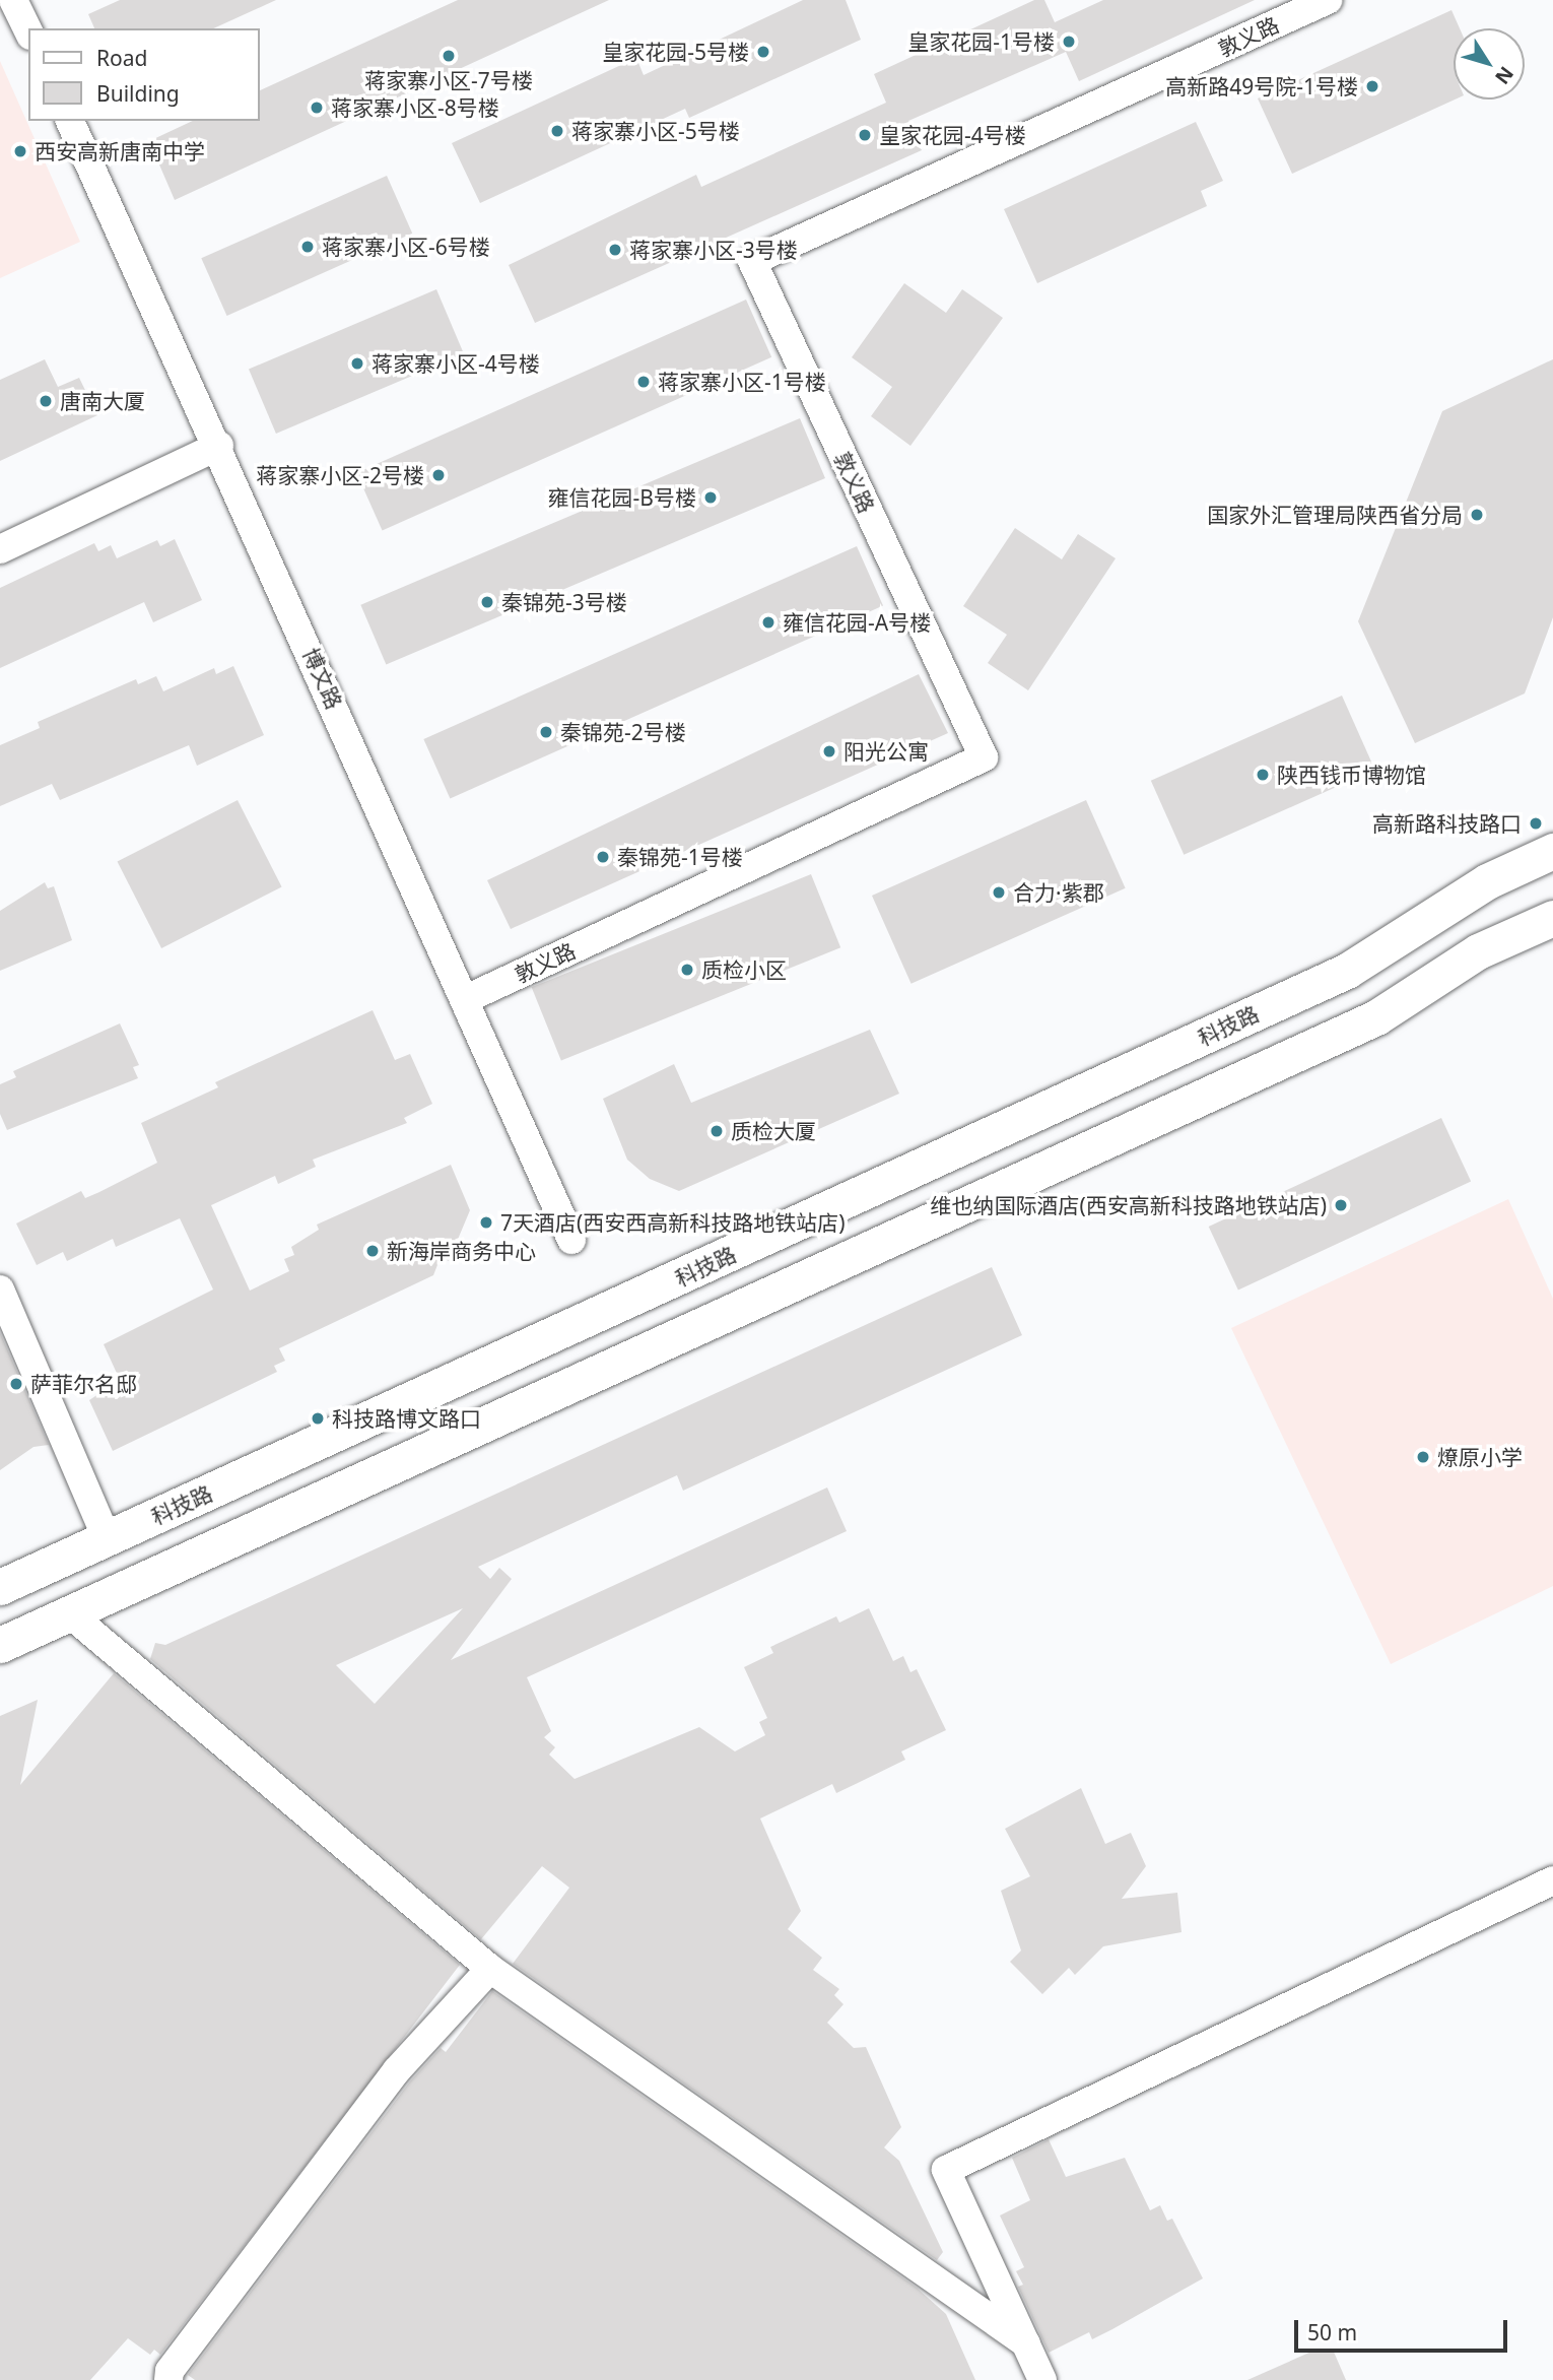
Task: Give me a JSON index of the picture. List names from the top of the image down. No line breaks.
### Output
{"streets":{"main road":["科技路"],"street":["敦义路","博文路"]},"crossings":[["敦义路","博文路"]],"places":["皇家花园-1号楼","皇家花园-5号楼","蒋家寨小区-7号楼","高新路49号院-1号楼","蒋家寨小区-8号楼","蒋家寨小区-5号楼","皇家花园-4号楼","西安高新唐南中学","蒋家寨小区-6号楼","蒋家寨小区-3号楼","蒋家寨小区-4号楼","蒋家寨小区-1号楼","唐南大厦","蒋家寨小区-2号楼","雍信花园-B号楼","国家外汇管理局陕西省分局","秦锦苑-3号楼","雍信花园-A号楼","秦锦苑-2号楼","阳光公寓","陕西钱币博物馆","高新路科技路口","秦锦苑-1号楼","合力·紫郡","质检小区","质检大厦","维也纳国际酒店(西安高新科技路地铁站店)","7天酒店(西安西高新科技路地铁站店)","新海岸商务中心","萨菲尔名邸","科技路博文路口","燎原小学"],"legend":["Road","Building"],"scale_bar":"50 m","north":"bottom right"}
